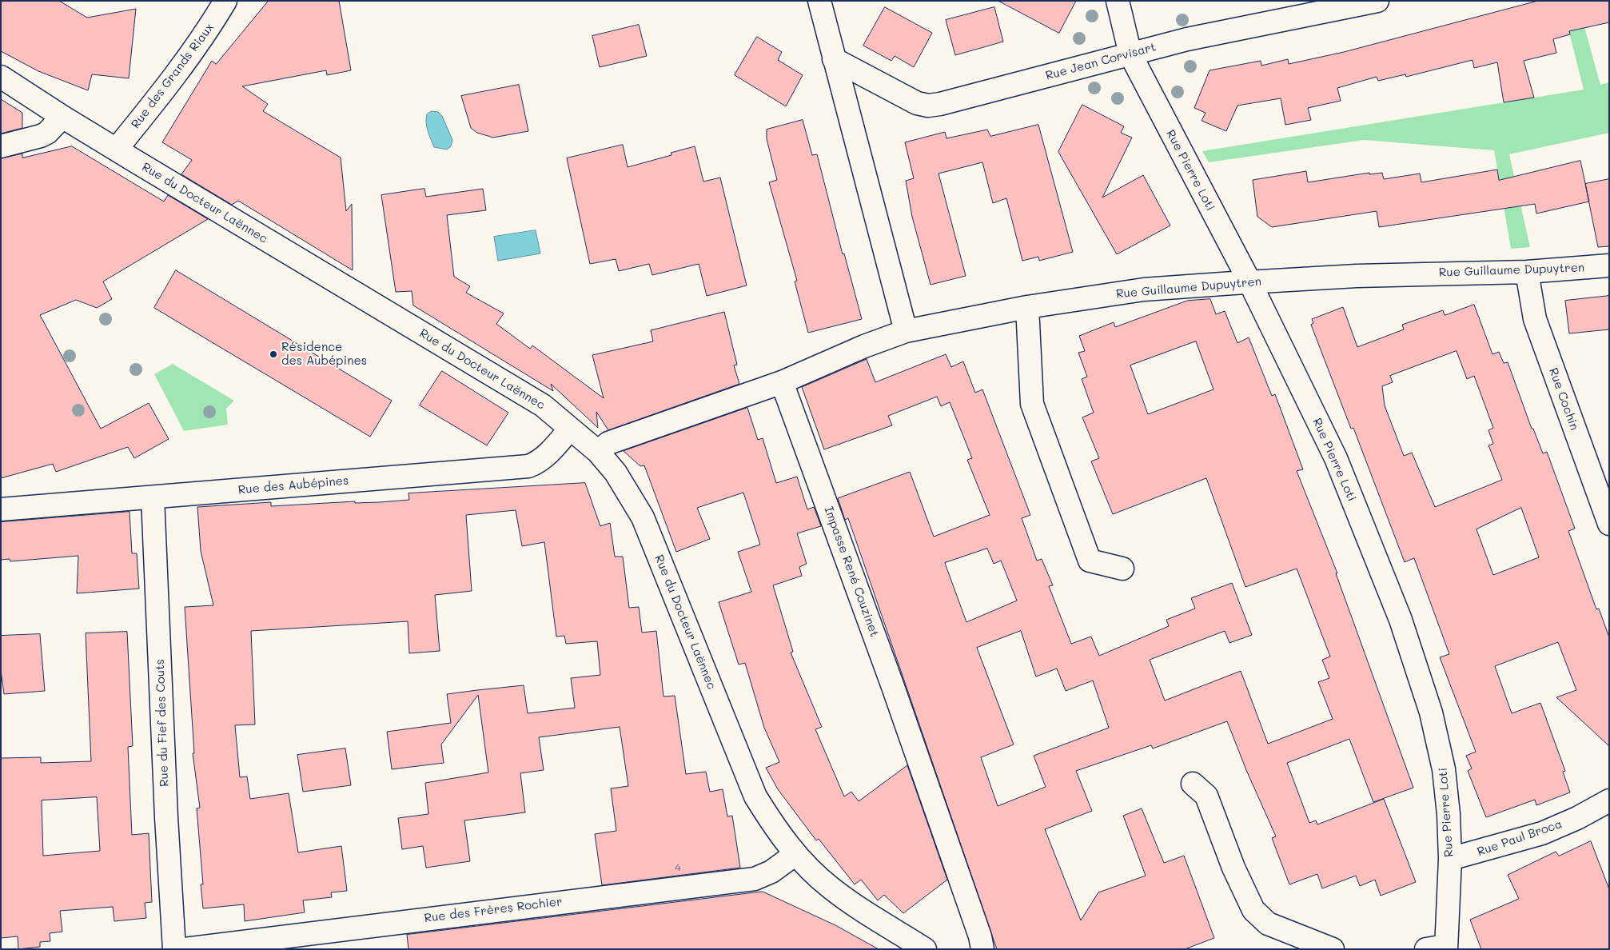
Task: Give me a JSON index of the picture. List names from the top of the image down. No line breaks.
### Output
{"streets":{"street":["Rue Jean Corvisart","Rue des Grands Riaux","Rue Pierre Loti","Rue du Docteur Laënnec","Rue Guillaume Dupuytren","Rue Cochin","Rue des Aubépines","Impasse René Couzinet","Rue du Fief des Couts","Rue Paul Broca","Rue des Frères Rochier"]},"crossings":[["Rue Jean Corvisart","Rue Pierre Loti"],["Rue des Grands Riaux","Rue du Docteur Laënnec"],["Rue Pierre Loti","Rue Guillaume Dupuytren"],["Rue Pierre Loti","Rue Paul Broca"],["Rue du Docteur Laënnec","Rue des Aubépines"],["Rue du Docteur Laënnec","Rue des Frères Rochier"],["Rue Guillaume Dupuytren","Rue Cochin"],["Rue Guillaume Dupuytren","Impasse René Couzinet"],["Rue des Aubépines","Rue du Fief des Couts"]],"places":["Résidence des Aubépines"],"house_numbers":["4"]}
